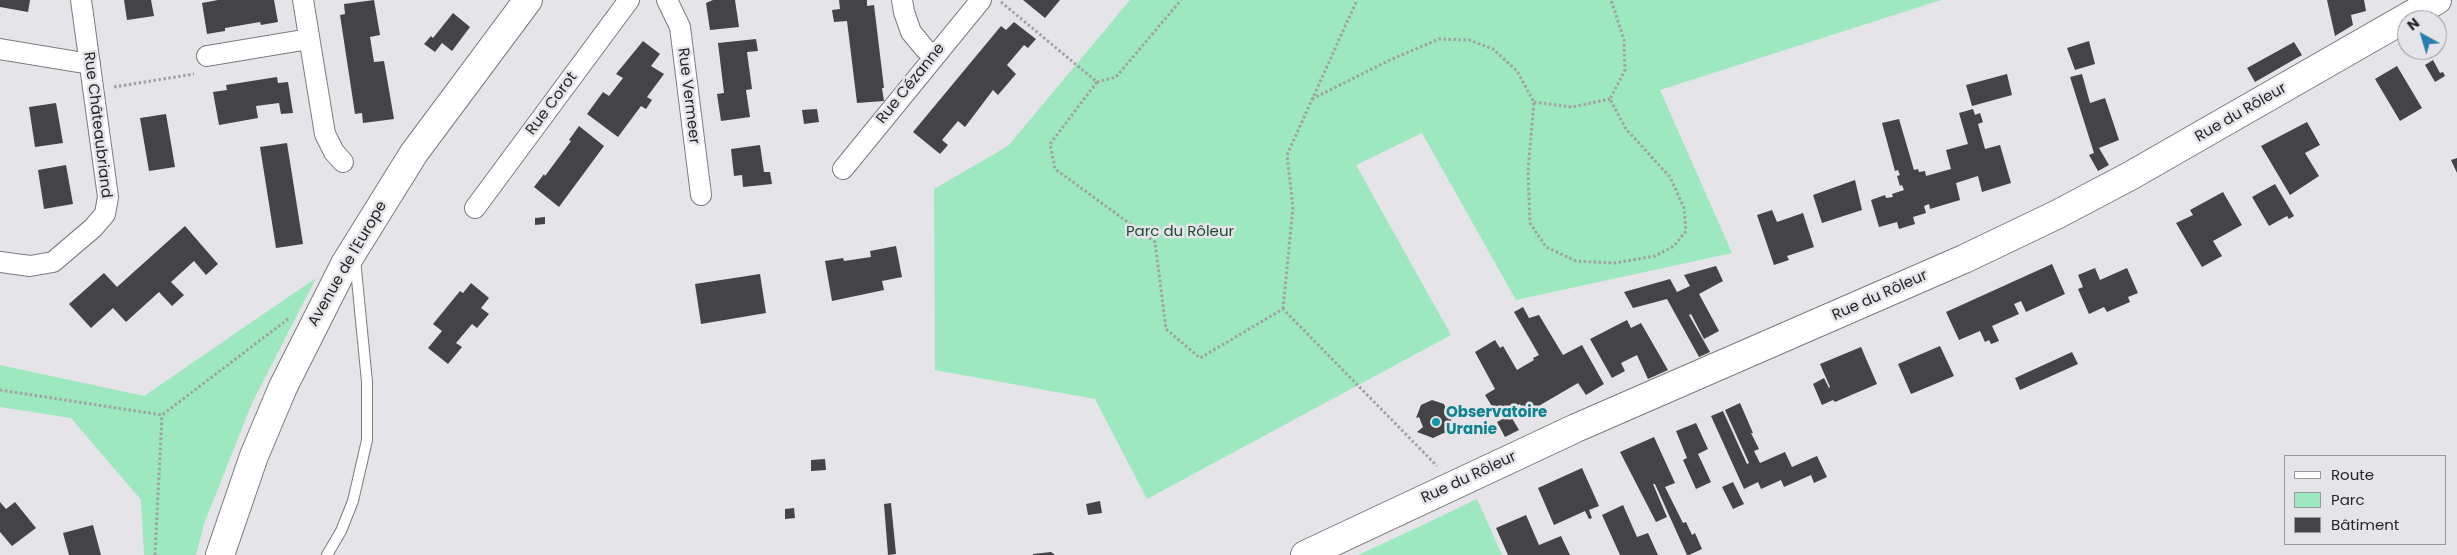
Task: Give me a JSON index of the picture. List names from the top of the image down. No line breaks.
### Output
{"streets":{"street":["Rue Cézanne","Rue Vermeer","Rue Corot","Rue du Rôleur","Rue Châteaubriand","Avenue de l'Europe"]},"parks":["Parc du Rôleur"],"places":["Observatoire Uranie"],"legend":["Route","Parc","Bâtiment"],"north":"top left"}
